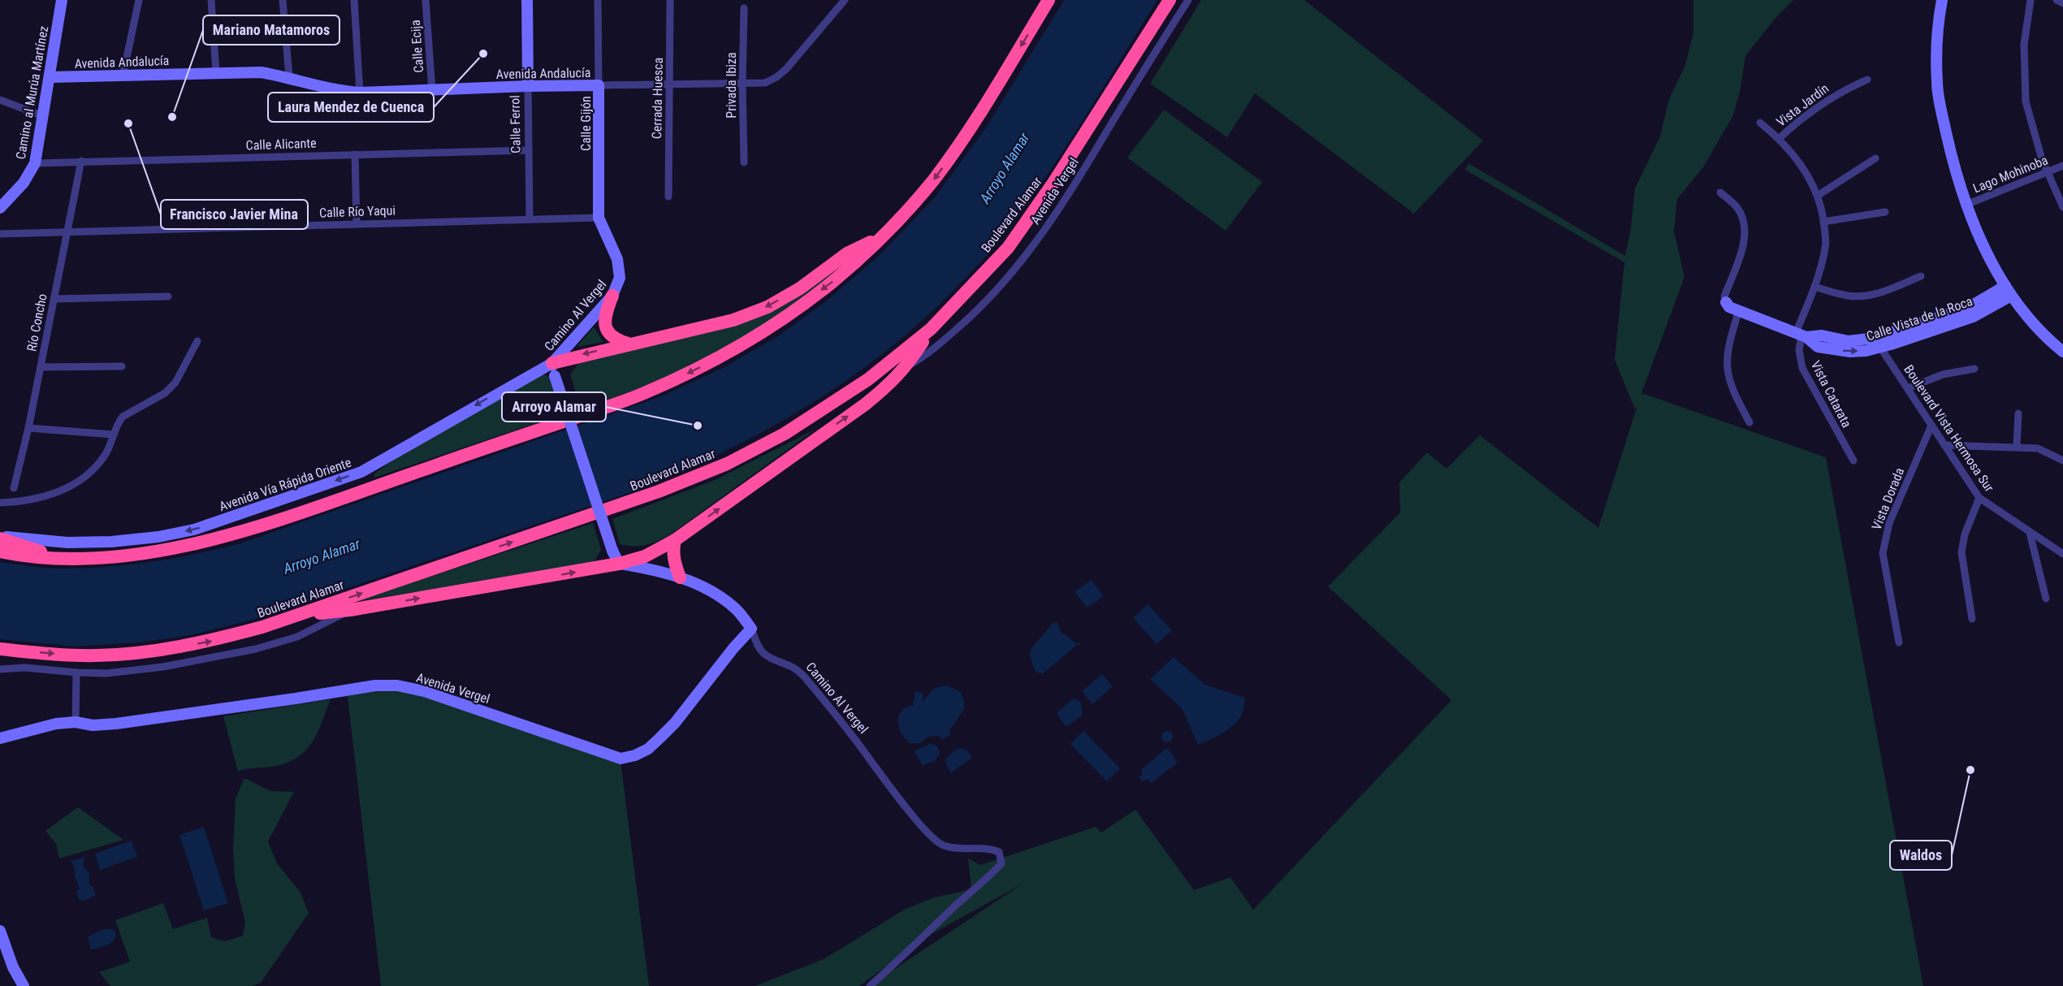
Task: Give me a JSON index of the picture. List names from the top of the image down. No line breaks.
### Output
{"streets":{"highway":["Boulevard Alamar"],"street":["Calle Ecija","Avenida Andalucía","Privada Ibiza","Camino al Murúa Martínez","Cerrada Huesca","Vista Jardín","Calle Gijón","Calle Ferrol","Calle Alicante","Lago Mohinoba","Avenida Vergel","Calle Río Yaqui","Camino Al Vergel","Calle Vista de la Roca","Río Concho","Vista Catarata","Boulevard Vista Hermosa Sur","Avenida Vía Rápida Oriente","Vista Dorada"]},"crossings":[["Calle Ecija","Avenida Andalucía"],["Avenida Andalucía","Privada Ibiza"],["Avenida Andalucía","Camino al Murúa Martínez"],["Avenida Andalucía","Cerrada Huesca"],["Avenida Andalucía","Calle Gijón"],["Avenida Andalucía","Calle Ferrol"],["Camino al Murúa Martínez","Calle Alicante"],["Calle Gijón","Calle Río Yaqui"],["Calle Gijón","Camino Al Vergel"],["Calle Ferrol","Calle Alicante"],["Calle Ferrol","Calle Río Yaqui"],["Calle Alicante","Río Concho"],["Avenida Vergel","Camino Al Vergel"],["Calle Río Yaqui","Camino Al Vergel"],["Calle Río Yaqui","Río Concho"],["Camino Al Vergel","Avenida Vía Rápida Oriente"],["Calle Vista de la Roca","Vista Catarata"],["Calle Vista de la Roca","Boulevard Vista Hermosa Sur"],["Boulevard Vista Hermosa Sur","Vista Dorada"]],"one_way":["Avenida Vía Rápida Oriente"],"water":["Arroyo Alamar"],"places":["Laura Mendez de Cuenca","Mariano Matamoros","Francisco Javier Mina","Arroyo Alamar","Waldos"]}
